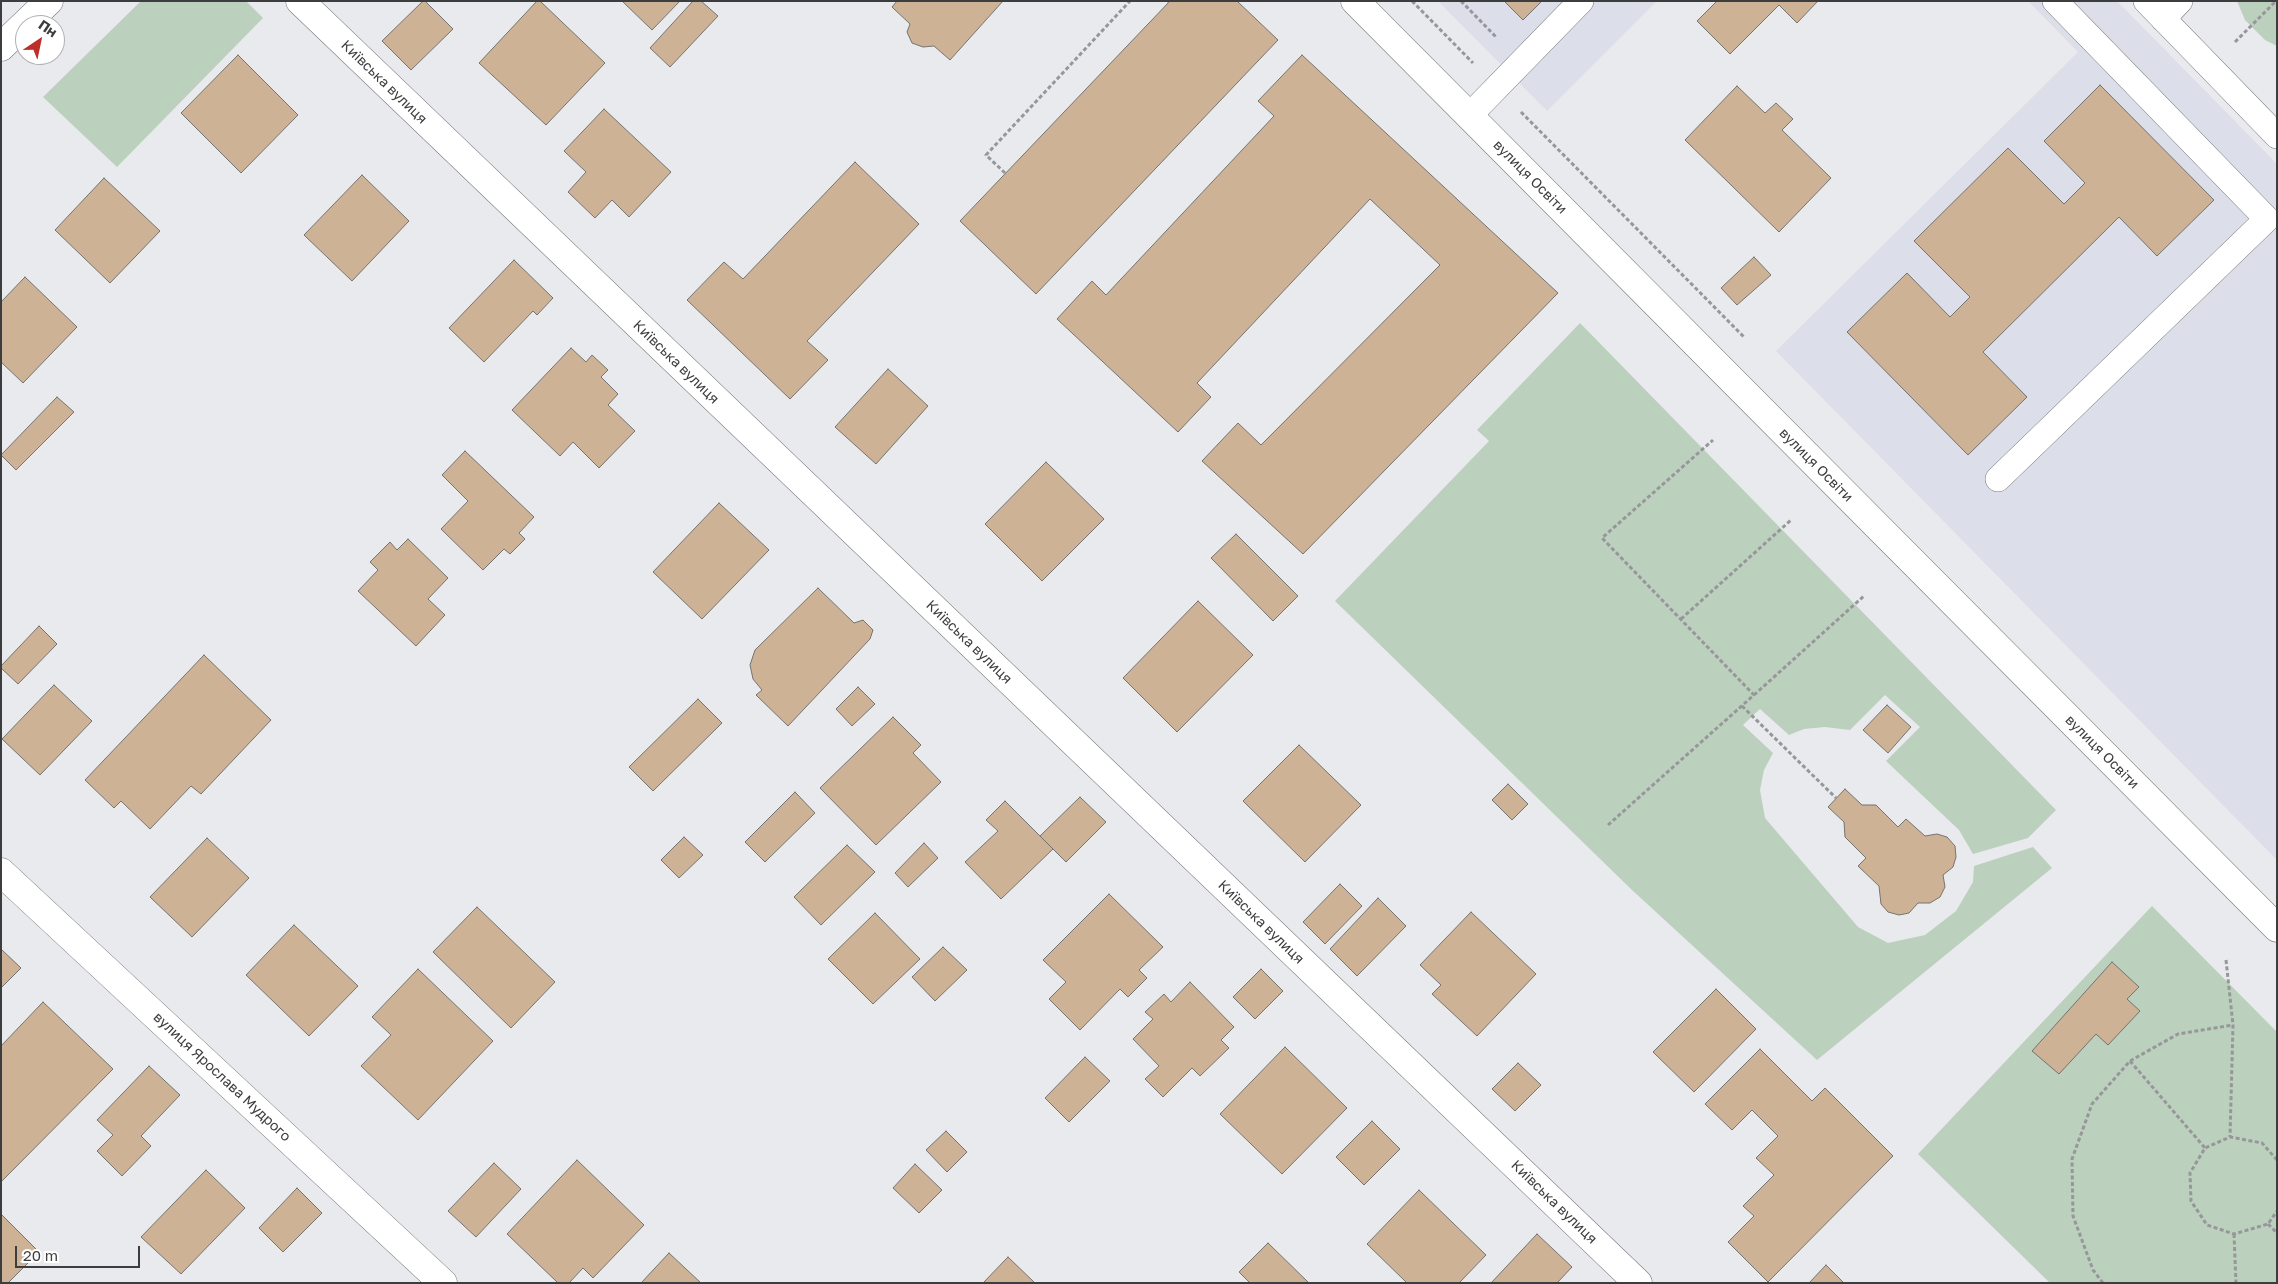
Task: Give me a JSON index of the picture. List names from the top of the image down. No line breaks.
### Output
{"streets":{"street":["Київська вулиця","вулиця Освіти","вулиця Ярослава Мудрого"]},"scale_bar":"20 m","north":"top right"}
